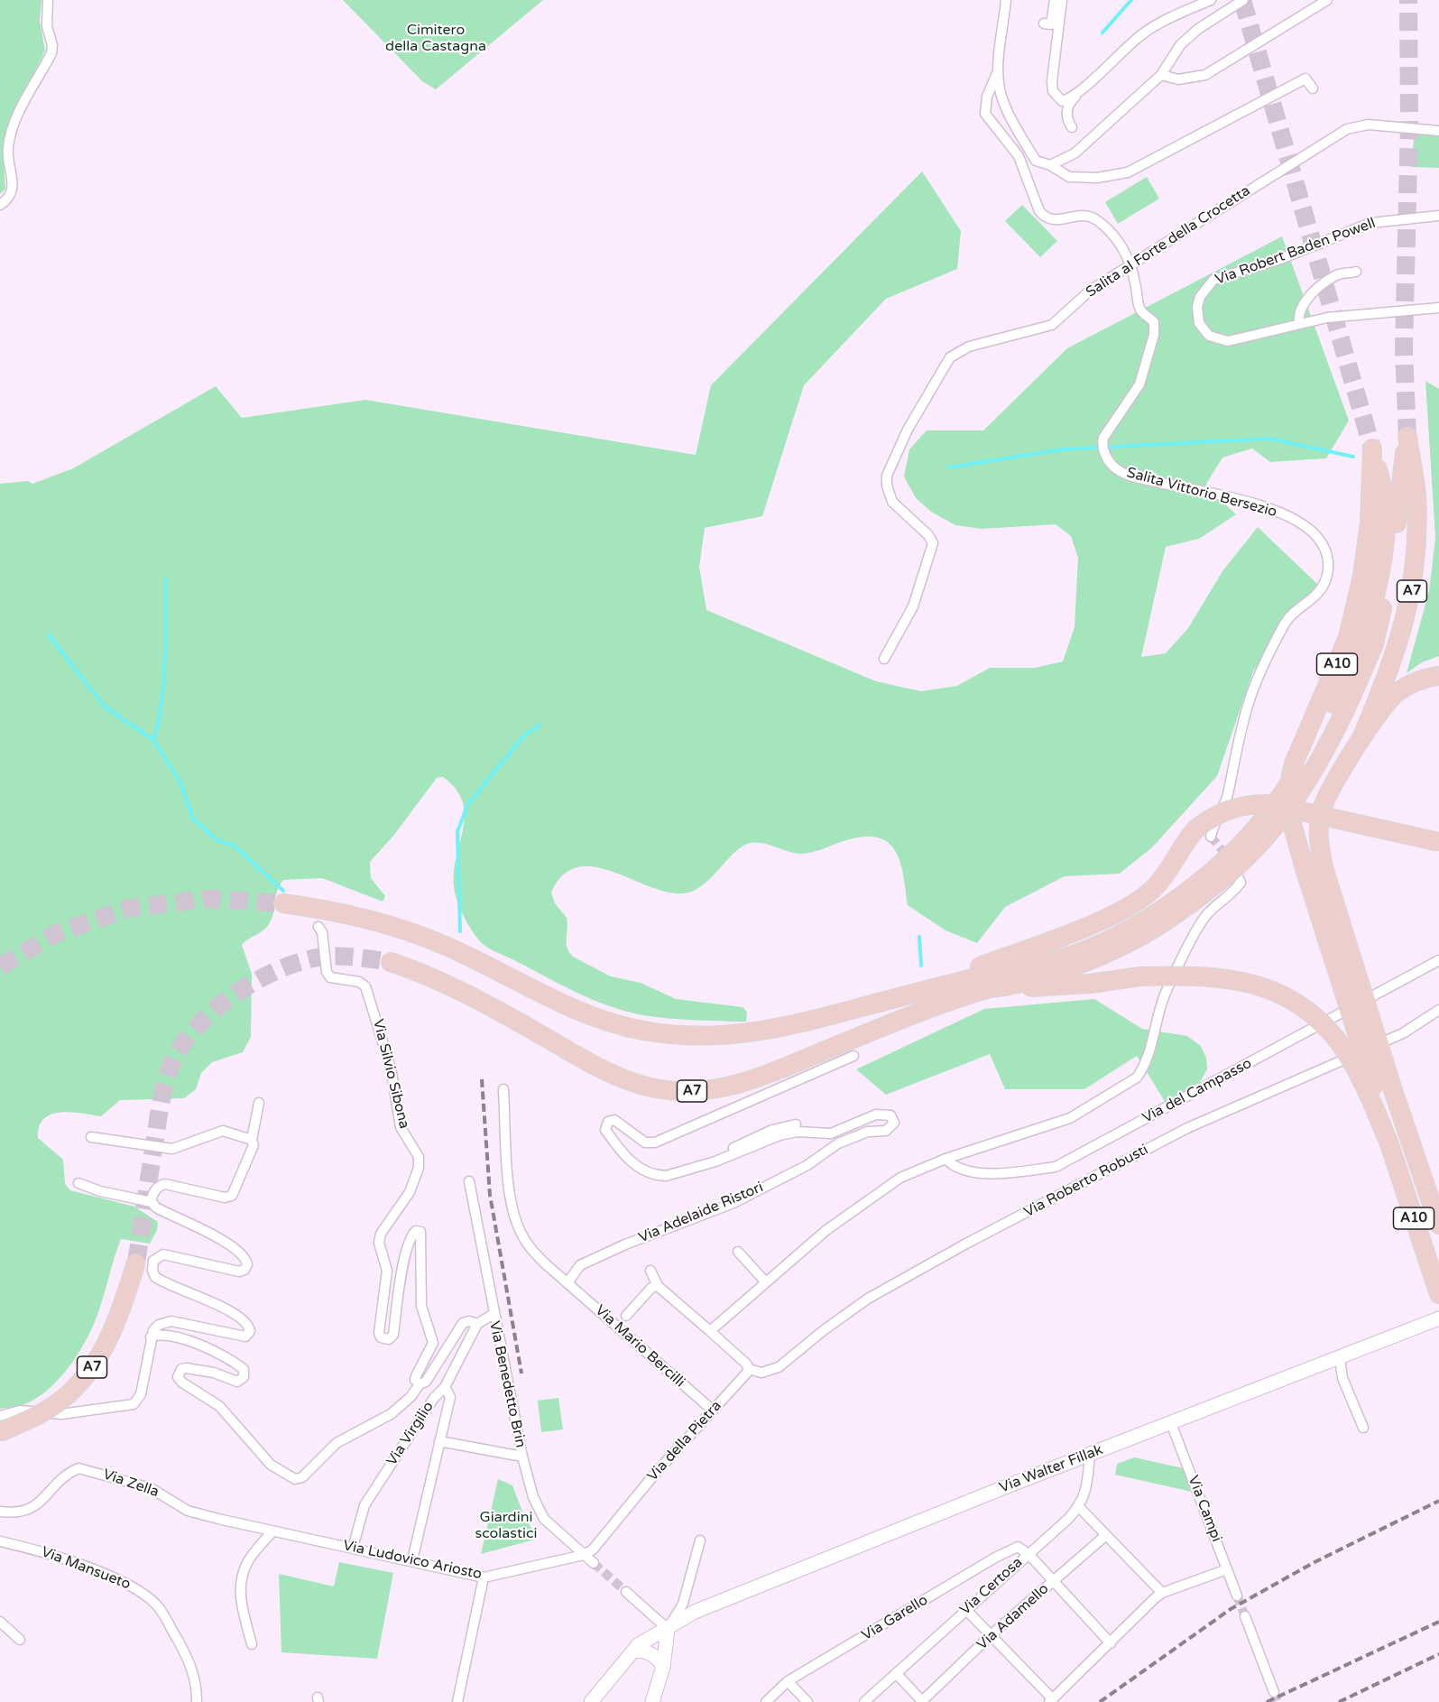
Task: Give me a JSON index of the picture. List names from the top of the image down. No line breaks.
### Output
{"streets":{"highway":["A7","A10"],"main road":["Via Walter Fillak"],"street":["Salita al Forte della Crocetta","Via Robert Baden Powell","Salita Vittorio Bersezio","Via Silvio Sibona","Via del Campasso","Via Roberto Robusti","Via Adelaide Ristori","Via Mario Bercilli","Via Benedetto Brin","Via Virgilio","Via della Pietra","Via Zella","Via Campi","Via Ludovico Ariosto","Via Mansueto","Via Certosa","Via Adamello","Via Garello"]},"crossings":[["Salita al Forte della Crocetta","Salita Vittorio Bersezio"],["Salita Vittorio Bersezio","A7"],["A7","A10"],["Via Roberto Robusti","Via della Pietra"],["Via Adelaide Ristori","Via Mario Bercilli"],["Via Mario Bercilli","Via della Pietra"],["Via Benedetto Brin","Via della Pietra"],["Via Benedetto Brin","Via Ludovico Ariosto"],["Via Virgilio","Via Ludovico Ariosto"],["Via della Pietra","Via Ludovico Ariosto"],["Via Walter Fillak","Via Campi"],["Via Walter Fillak","Via Certosa"],["Via Zella","Via Ludovico Ariosto"],["Via Certosa","Via Garello"]],"parks":["Cimitero della Castagna","Giardini scolastici"]}
